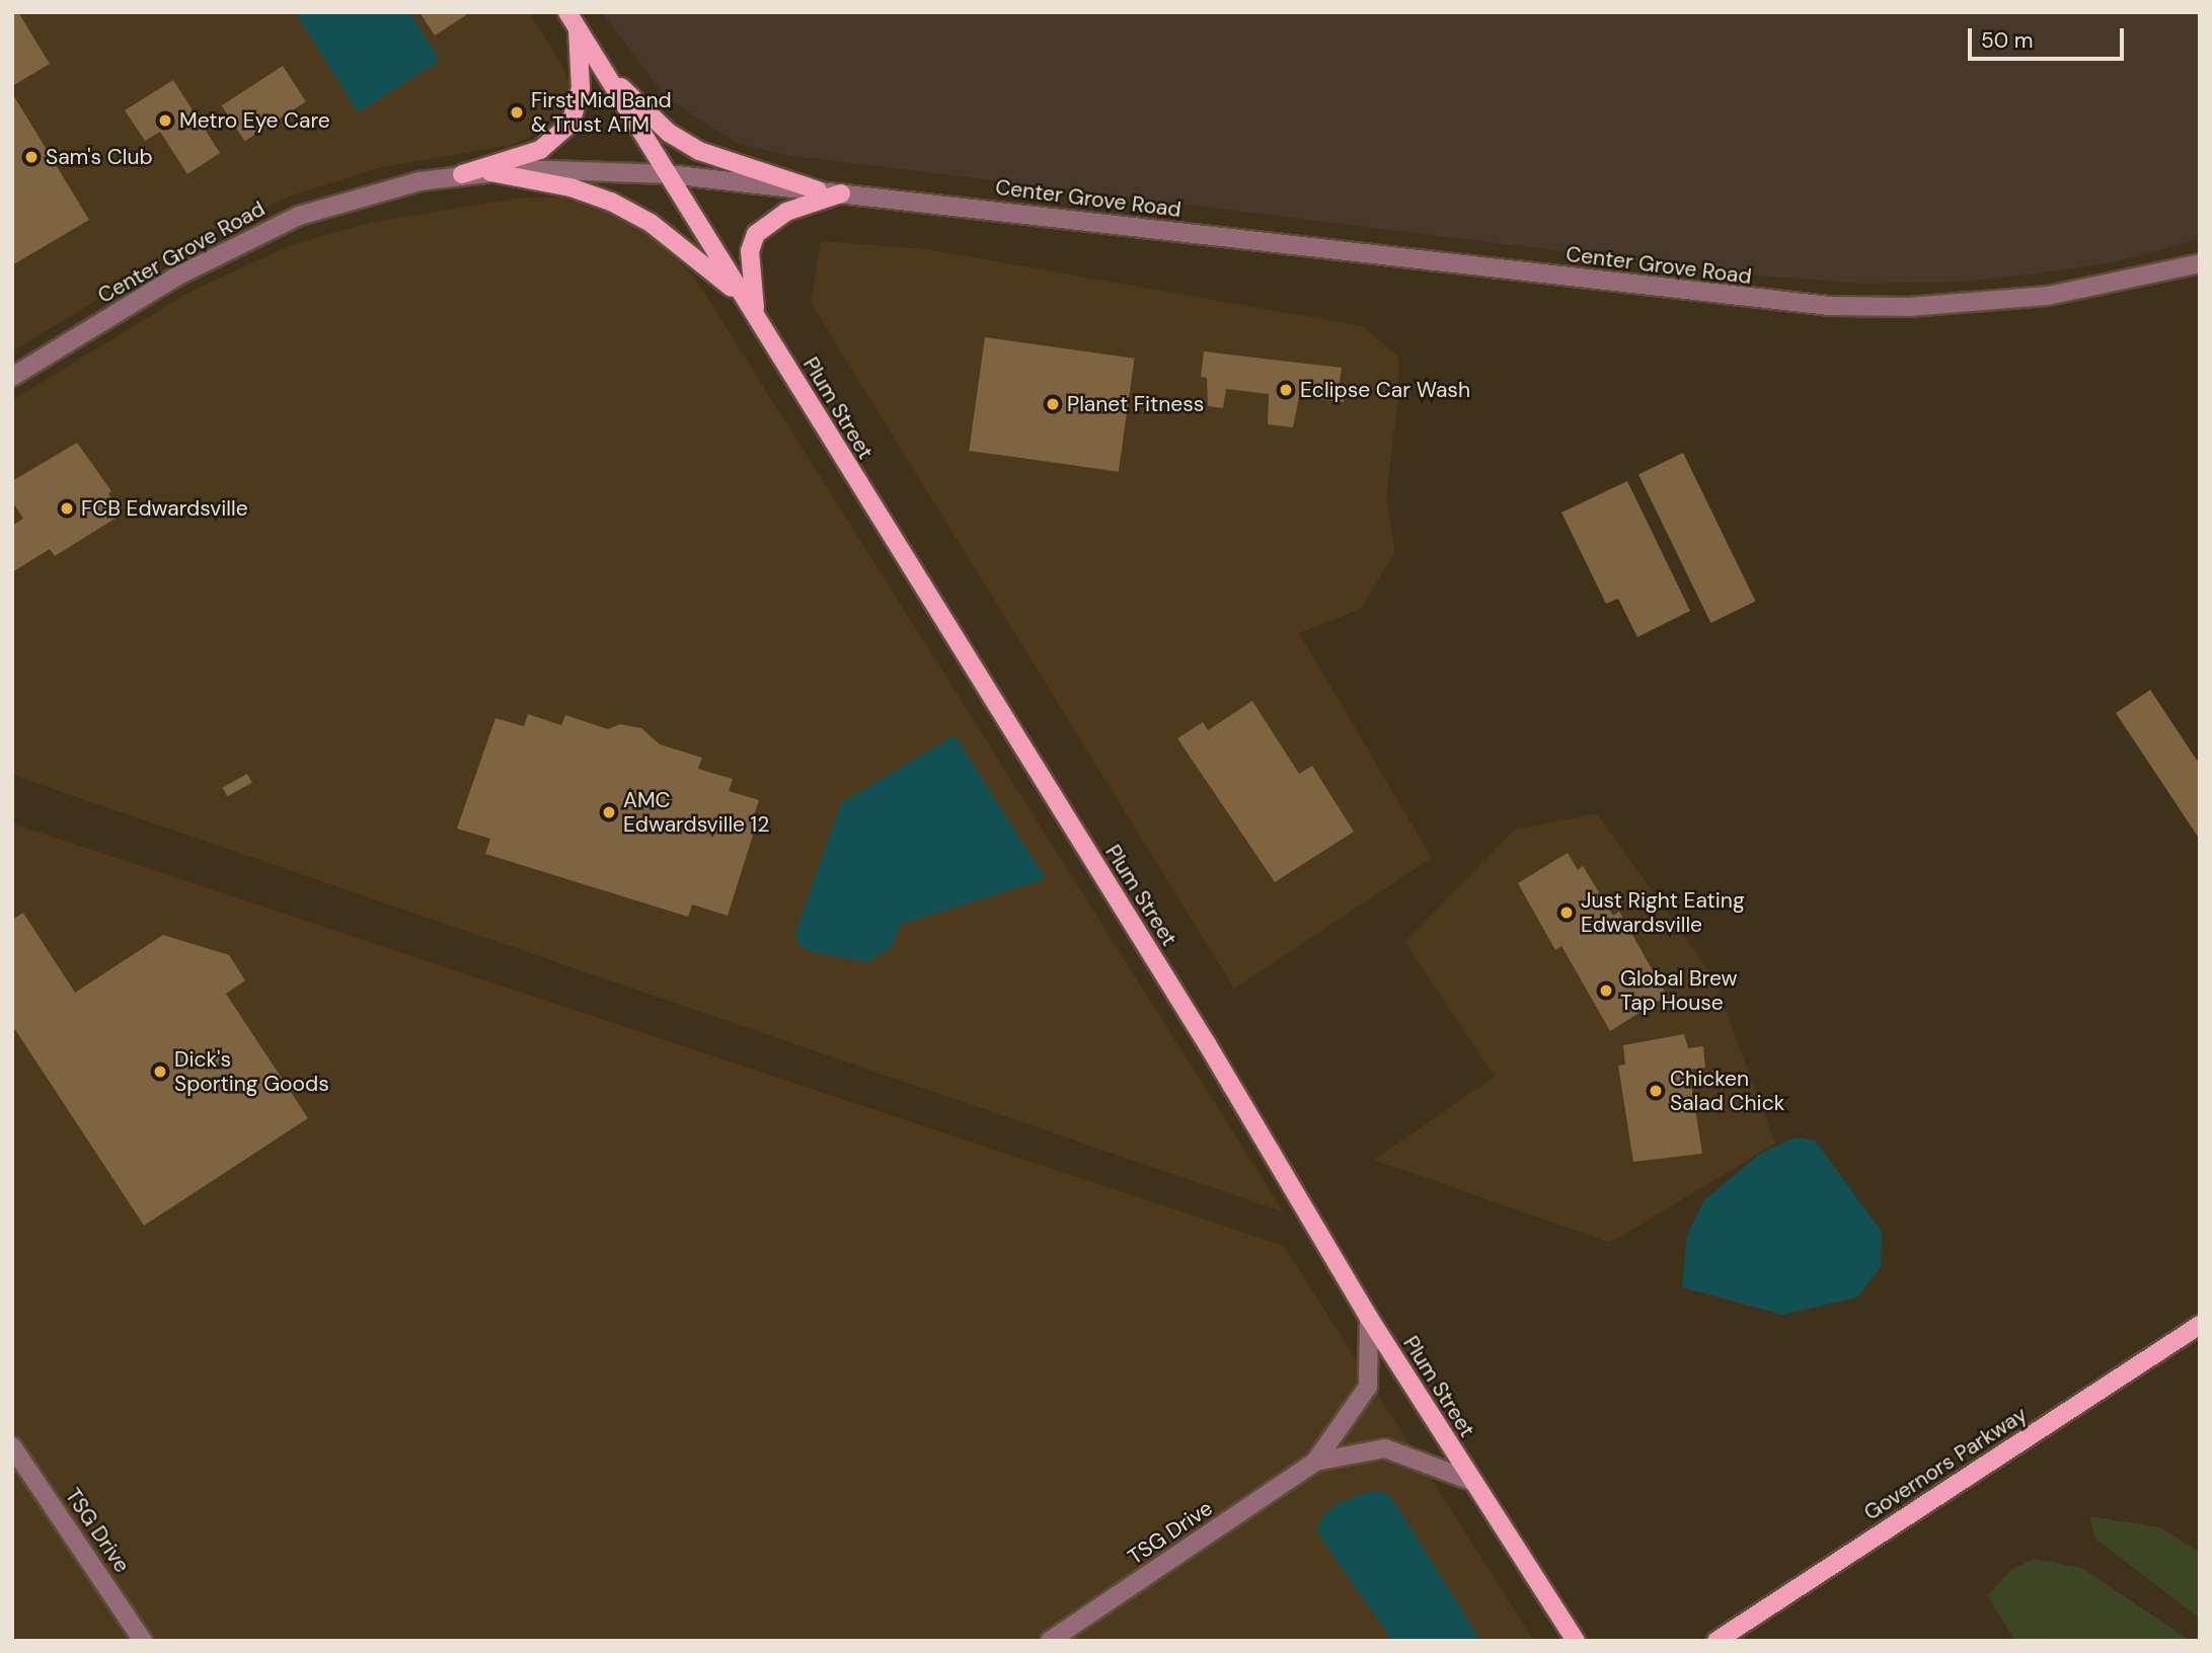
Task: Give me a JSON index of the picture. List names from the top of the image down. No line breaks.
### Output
{"streets":{"main road":["Plum Street","Governors Parkway"],"street":["Center Grove Road","TSG Drive"]},"crossings":[["Center Grove Road","Plum Street"],["Plum Street","TSG Drive"]],"places":["First Mid Band & Trust ATM","Metro Eye Care","Sam's Club","Eclipse Car Wash","Planet Fitness","FCB Edwardsville","AMC Edwardsville 12","Just Right Eating Edwardsville","Global Brew Tap House","Dick's Sporting Goods","Chicken Salad Chick"],"scale_bar":"50 m"}
